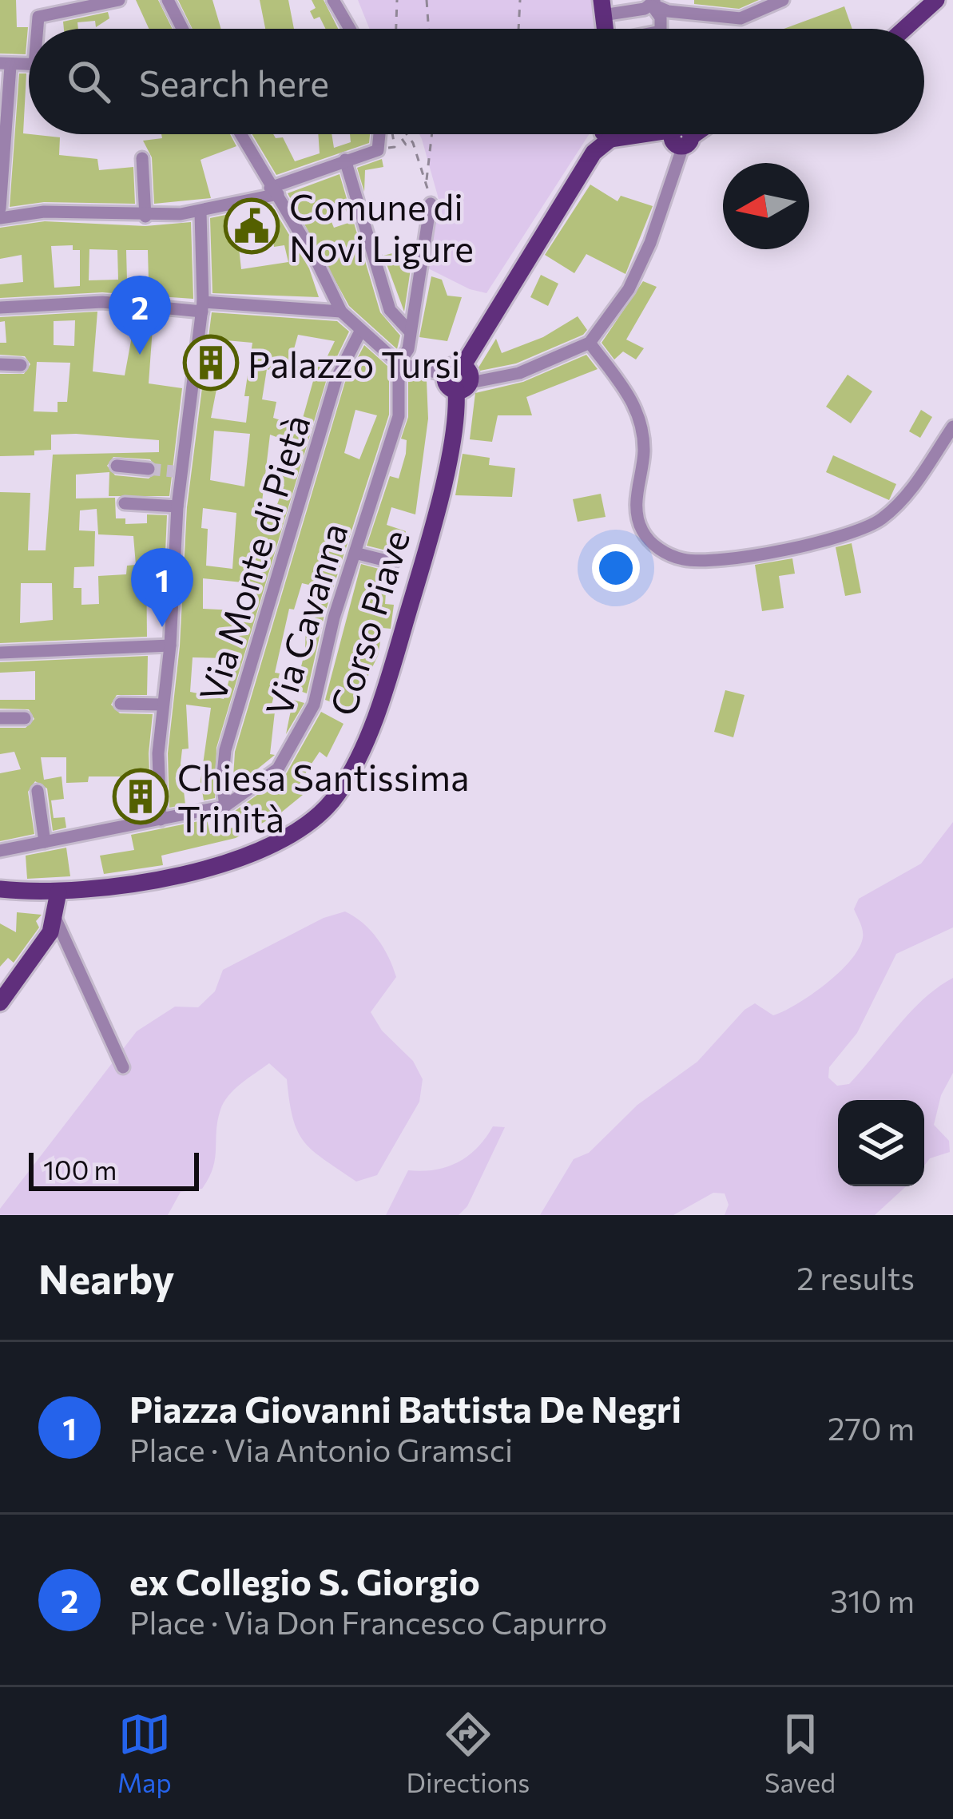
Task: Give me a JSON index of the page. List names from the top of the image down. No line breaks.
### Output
{"streets":{"main road":["Corso Piave"],"street":["Via Monte di Pietà","Via Cavanna"]},"crossings":[["Via Monte di Pietà","Via Cavanna"]],"places":{"public building":["Comune di Novi Ligure"],"building":["Palazzo Tursi","Chiesa Santissima Trinità"]},"scale_bar":"100 m","north":"left","page":{"search":"Search here","pins":["2","1"],"scale":"100 m","heading":["Nearby","2 results"],"list":[{"mark":"1","name":"Piazza Giovanni Battista De Negri","note":"Place · Via Antonio Gramsci","value":"270 m"},{"mark":"2","name":"ex Collegio S. Giorgio","note":"Place · Via Don Francesco Capurro","value":"310 m"}],"nav":["Map","Directions","Saved"]}}
